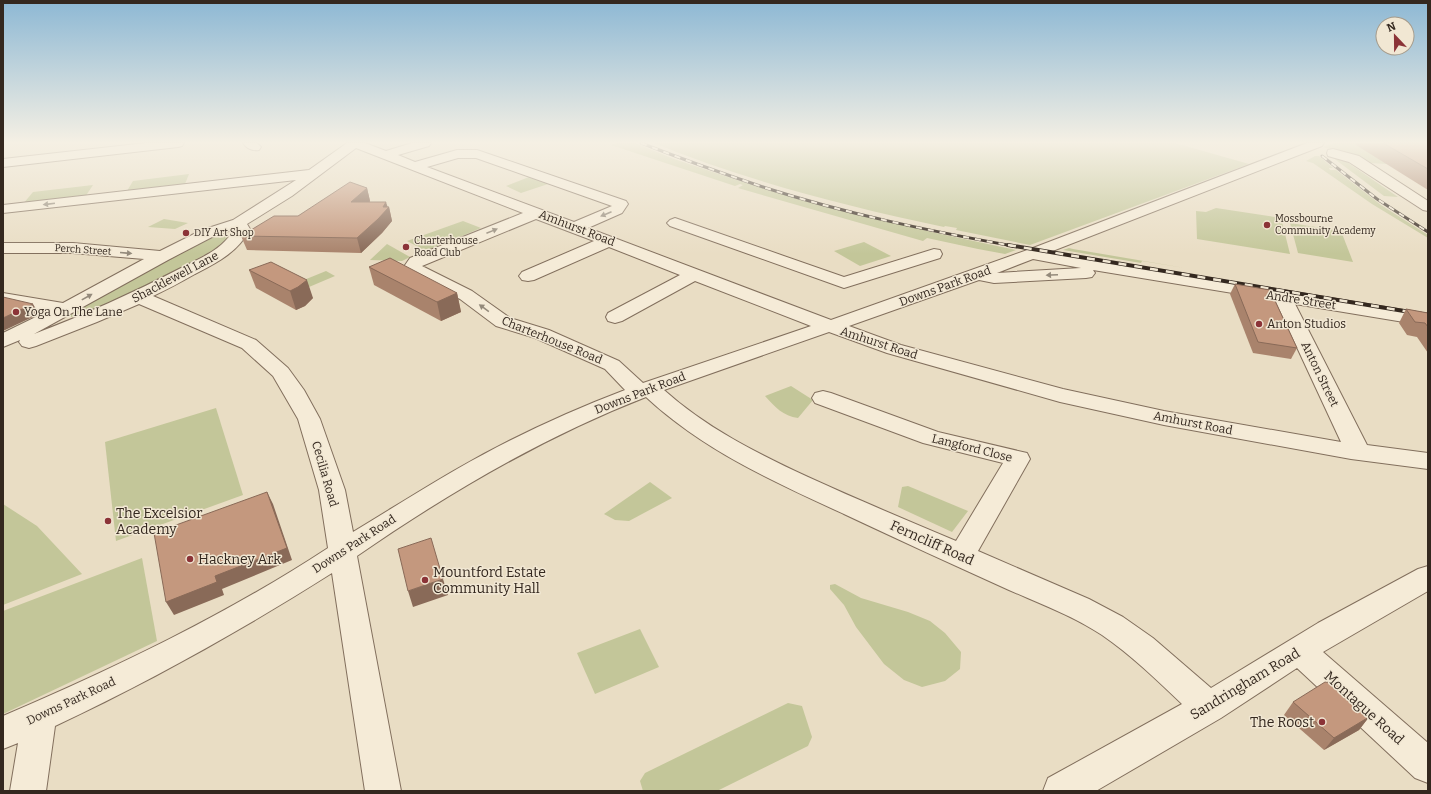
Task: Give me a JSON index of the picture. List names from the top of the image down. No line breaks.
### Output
{"streets":{"street":["Amhurst Road","Perch Street","Shacklewell Lane","Downs Park Road","Andre Street","Charterhouse Road","Anton Street","Langford Close","Cecilia Road","Ferncliff Road","Sandringham Road","Montague Road"]},"crossings":[["Amhurst Road","Downs Park Road"],["Amhurst Road","Charterhouse Road"],["Amhurst Road","Anton Street"],["Perch Street","Shacklewell Lane"],["Shacklewell Lane","Cecilia Road"],["Downs Park Road","Andre Street"],["Downs Park Road","Charterhouse Road"],["Downs Park Road","Cecilia Road"],["Downs Park Road","Ferncliff Road"],["Andre Street","Anton Street"],["Charterhouse Road","Ferncliff Road"],["Langford Close","Ferncliff Road"],["Ferncliff Road","Sandringham Road"],["Sandringham Road","Montague Road"]],"places":["Mossbourne Community Academy","DIY Art Shop","Charterhouse Road Club","Yoga On The Lane","Anton Studios","The Excelsior Academy","Hackney Ark","Mountford Estate Community Hall","The Roost"],"north":"top"}
